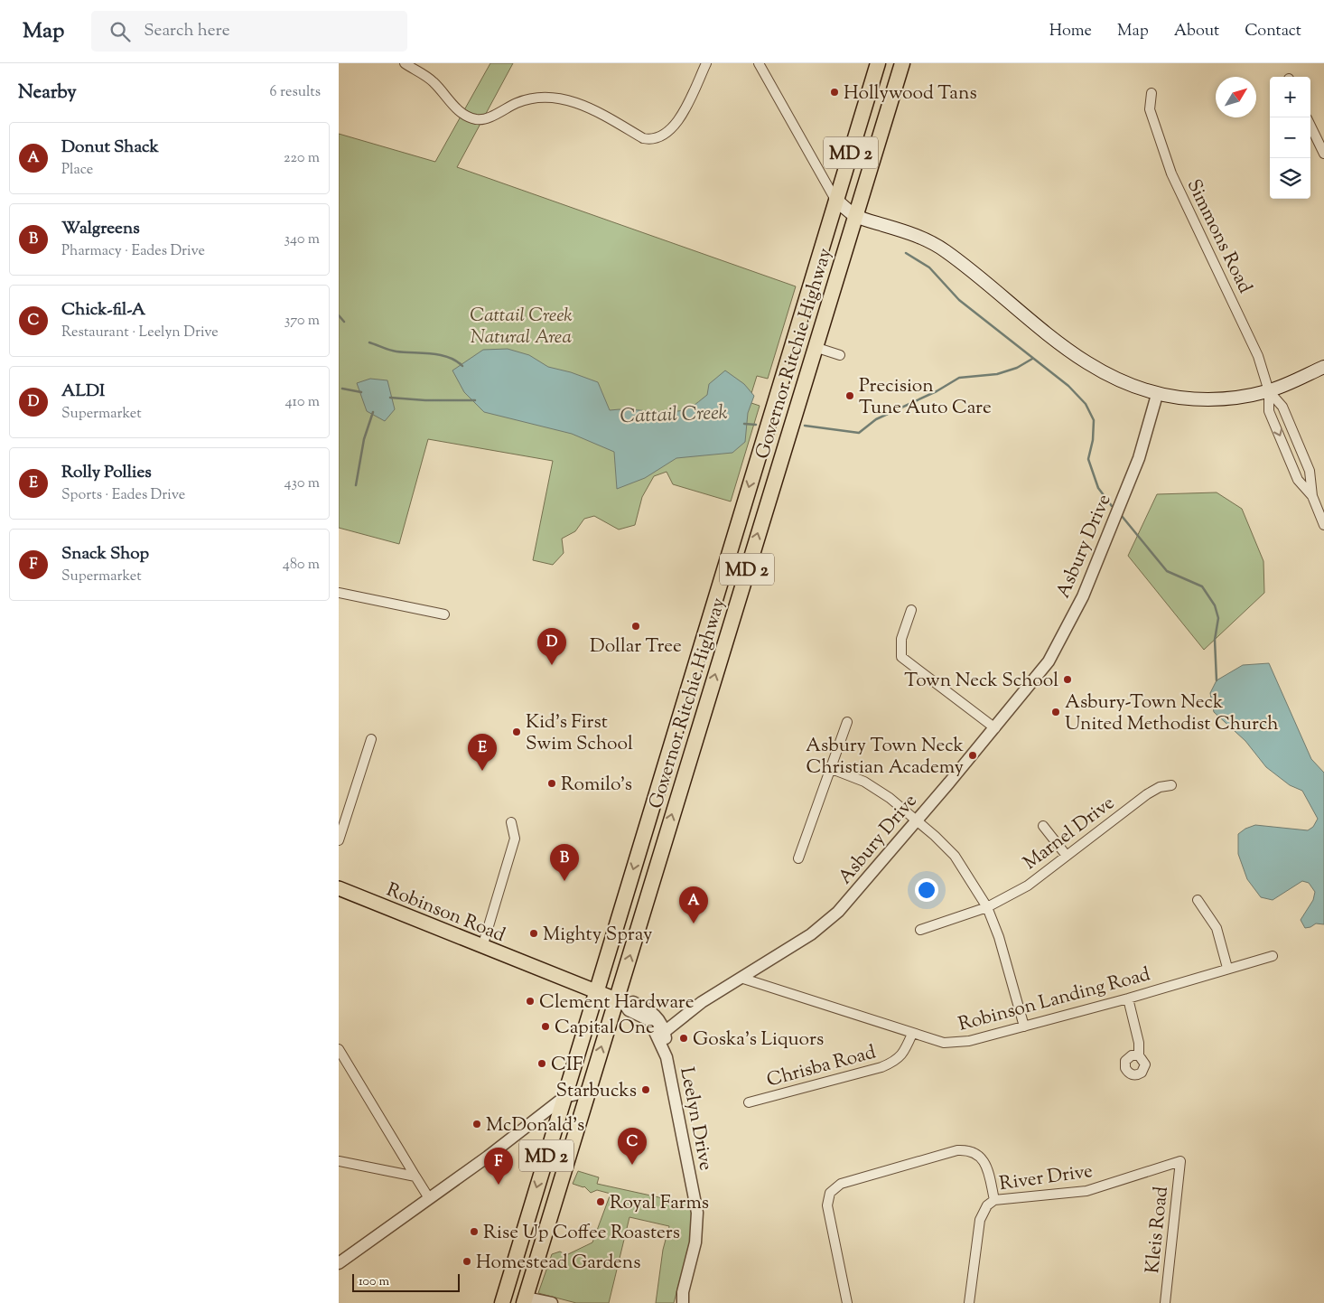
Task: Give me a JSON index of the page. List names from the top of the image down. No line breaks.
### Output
{"streets":{"highway":["MD 2","Governor Ritchie Highway"],"main road":["Robinson Road"],"street":["Simmons Road","Asbury Drive","Marnel Drive","Robinson Landing Road","Chrisba Road","Leelyn Drive","River Drive","Kleis Road"]},"crossings":[["MD 2","Governor Ritchie Highway"],["Governor Ritchie Highway","Robinson Road"],["Asbury Drive","Robinson Landing Road"],["Asbury Drive","Leelyn Drive"],["Robinson Landing Road","Chrisba Road"],["River Drive","Kleis Road"]],"water":["Cattail Creek"],"parks":["Cattail Creek Natural Area"],"places":["Hollywood Tans","Precision Tune Auto Care","Dollar Tree","Town Neck School","Asbury-Town Neck United Methodist Church","Kid's First Swim School","Asbury Town Neck Christian Academy","Romilo's","Mighty Spray","Clement Hardware","Capital One","Goska's Liquors","CIF","Starbucks","McDonald's","Royal Farms","Rise Up Coffee Roasters","Homestead Gardens"],"scale_bar":"100 m","north":"top right","page":{"header":"Map","search":"Search here","nav":["Home","Map","About","Contact"],"heading":["Nearby","6 results"],"map_buttons":["+","−"],"list":[{"mark":"A","name":"Donut Shack","note":"Place","value":"220 m"},{"mark":"B","name":"Walgreens","note":"Pharmacy · Eades Drive","value":"340 m"},{"mark":"C","name":"Chick-fil-A","note":"Restaurant · Leelyn Drive","value":"370 m"},{"mark":"D","name":"ALDI","note":"Supermarket","value":"410 m"},{"mark":"E","name":"Rolly Pollies","note":"Sports · Eades Drive","value":"430 m"},{"mark":"F","name":"Snack Shop","note":"Supermarket","value":"480 m"}],"pins":["D","E","B","A","C","F"],"scale":"100 m"}}
